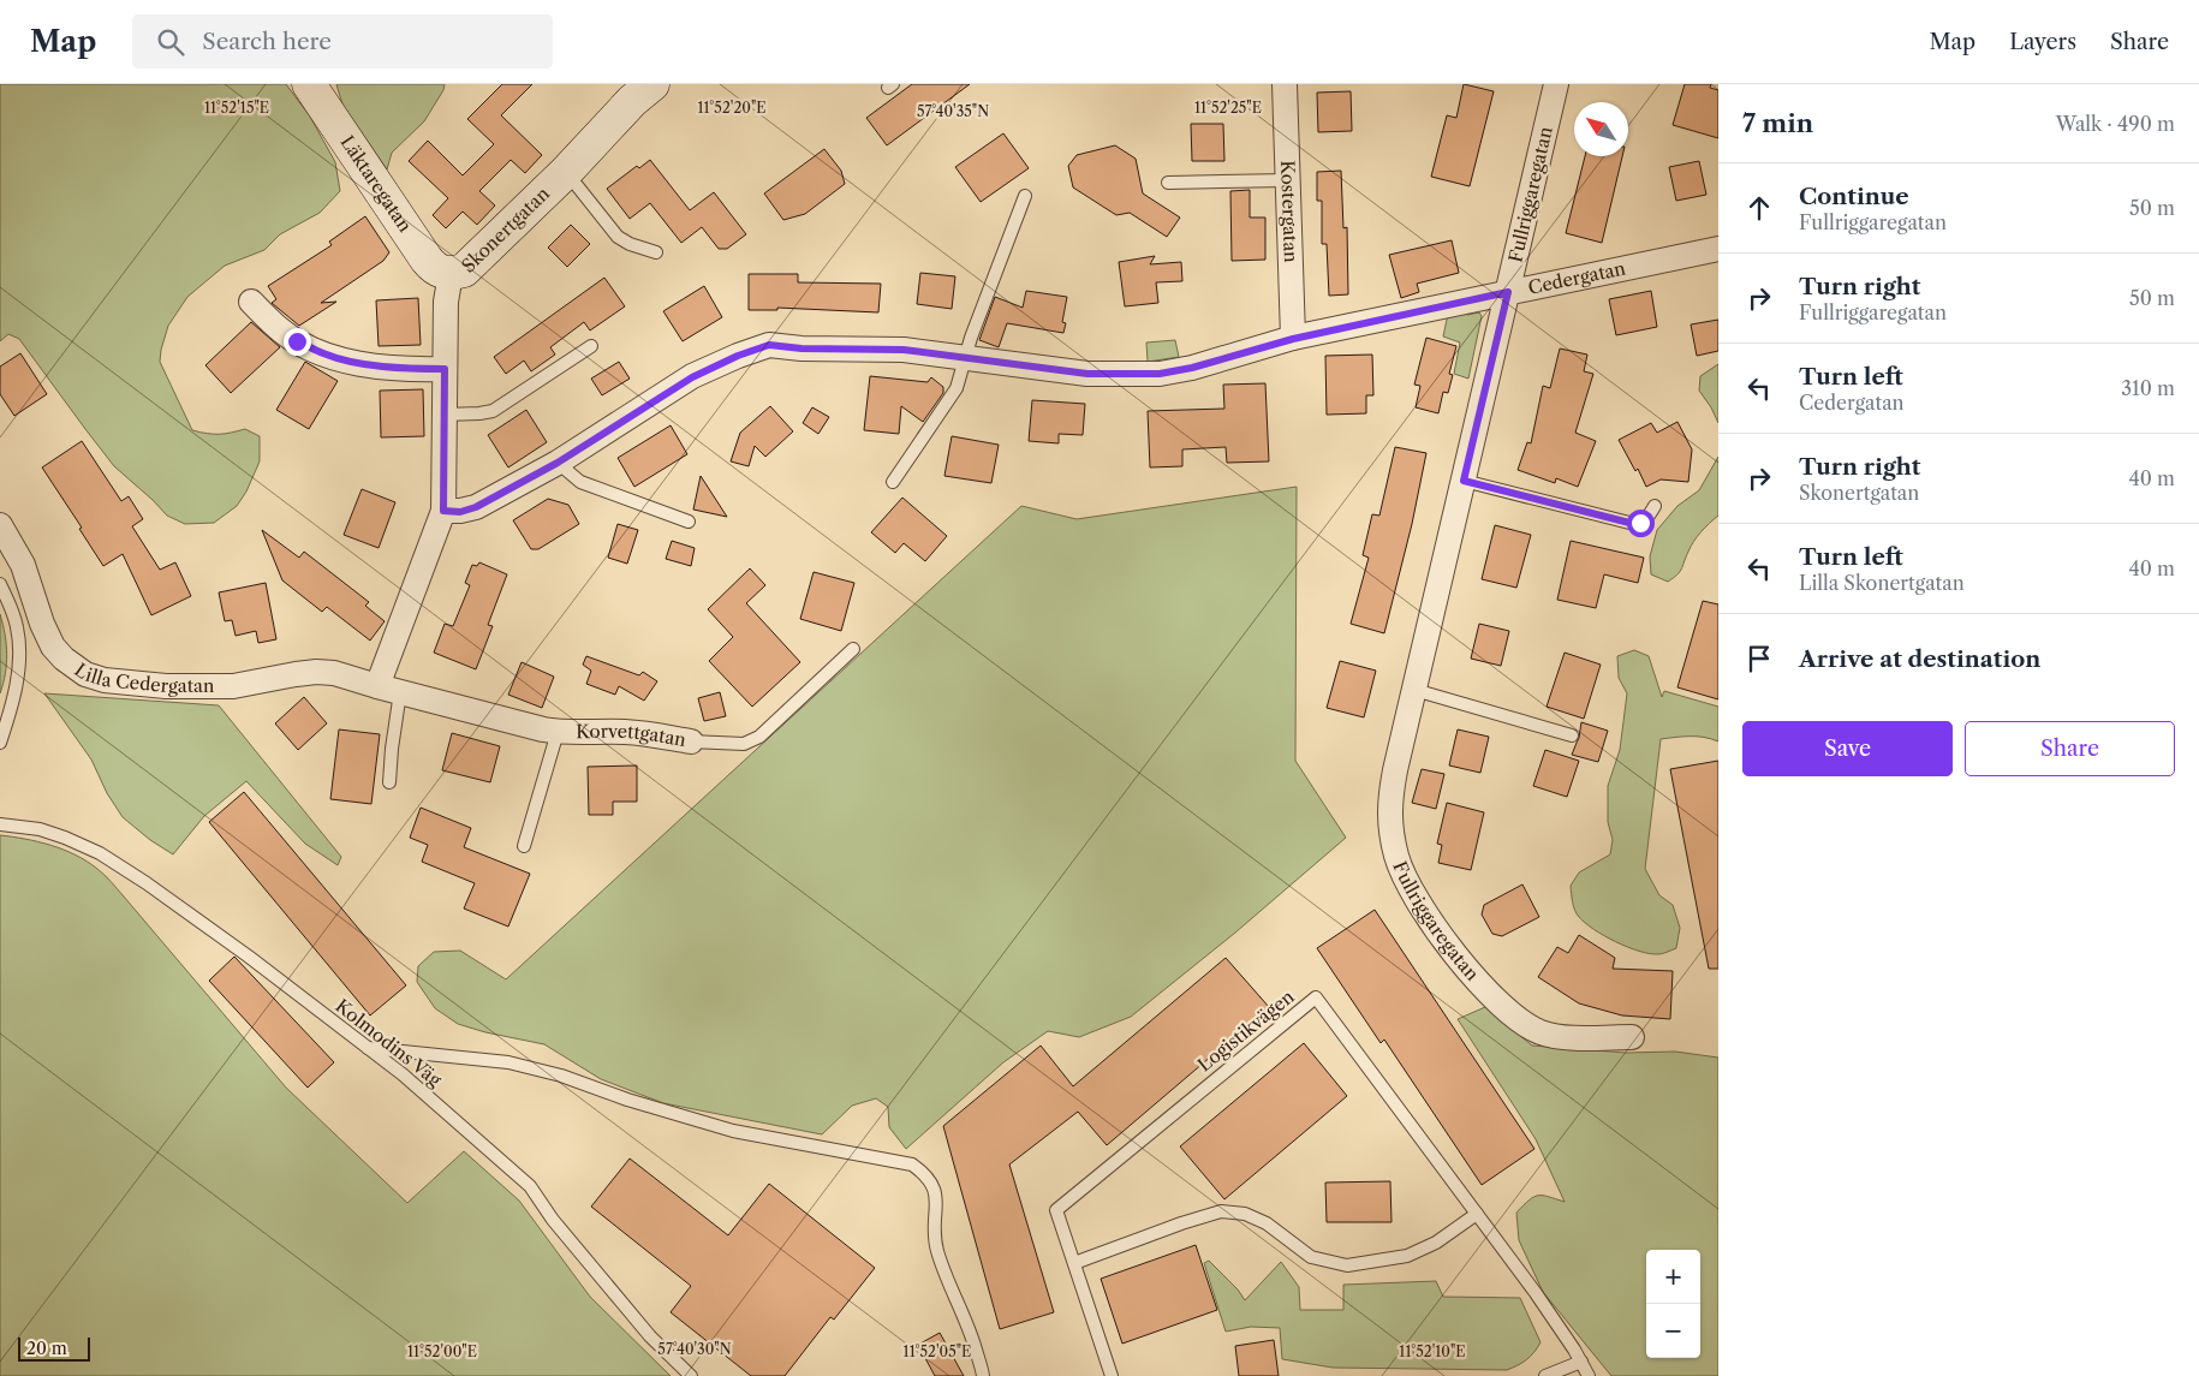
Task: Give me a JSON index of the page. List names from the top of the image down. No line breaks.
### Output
{"streets":{"street":["Läktaregatan","Fullriggaregatan","Kostergatan","Skonertgatan","Cedergatan","Lilla Cedergatan","Korvettgatan"],"lane":["Logistikvägen","Kolmodins Väg"]},"crossings":[["Läktaregatan","Skonertgatan"],["Fullriggaregatan","Cedergatan"],["Kostergatan","Cedergatan"],["Skonertgatan","Cedergatan"],["Skonertgatan","Lilla Cedergatan"],["Skonertgatan","Korvettgatan"],["Lilla Cedergatan","Korvettgatan"]],"scale_bar":"20 m","north":"top left","page":{"header":"Map","search":"Search here","nav":["Map","Layers","Share"],"heading":["7 min","Walk · 490 m"],"list":[["Continue","Fullriggaregatan","50 m"],["Turn right","Fullriggaregatan","50 m"],["Turn left","Cedergatan","310 m"],["Turn right","Skonertgatan","40 m"],["Turn left","Lilla Skonertgatan","40 m"],"Arrive at destination"],"buttons":["Save","Share"],"map_buttons":["+","−"],"scale":"20 m"},"coordinates":["11°52'15\"E","11°52'20\"E","11°52'25\"E","57°40'35\"N","57°40'30\"N","11°52'00\"E","11°52'05\"E","11°52'10\"E"]}
